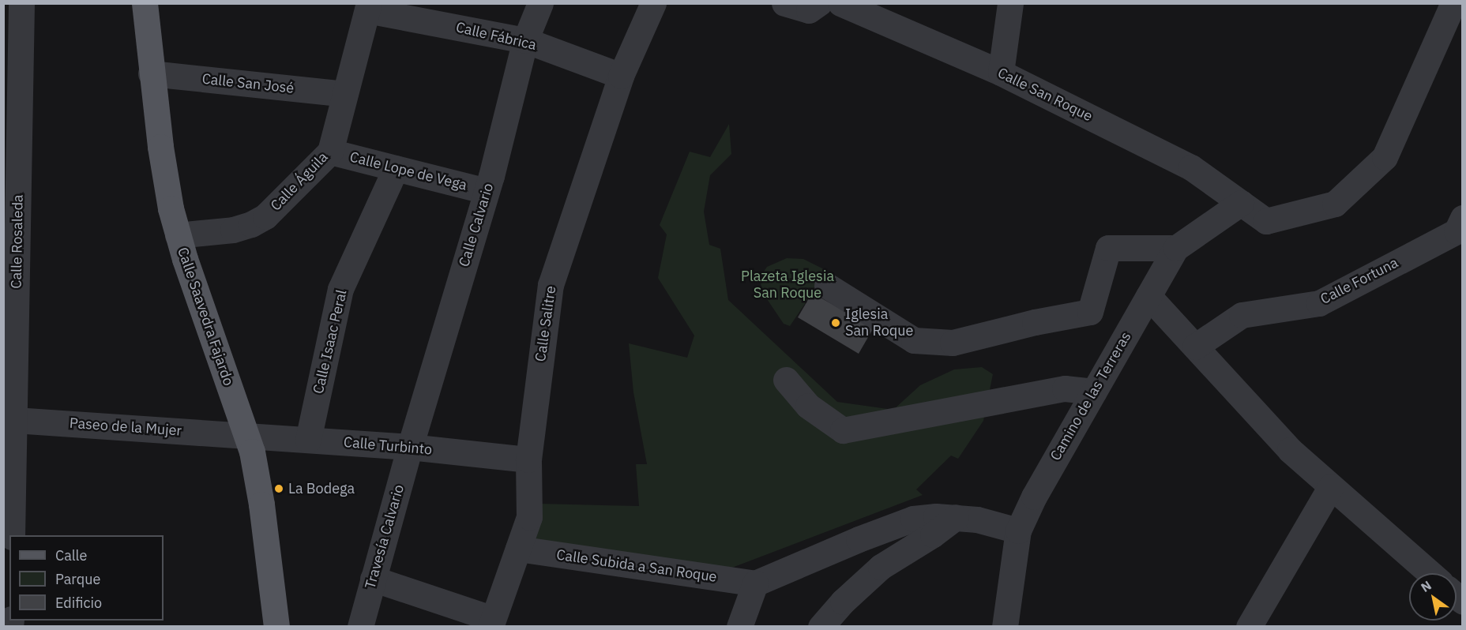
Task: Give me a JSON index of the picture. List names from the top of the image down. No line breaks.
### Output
{"streets":{"main road":["Calle Saavedra Fajardo"],"street":["Calle Fábrica","Calle San José","Calle San Roque","Calle Lope de Vega","Calle Águila","Calle Calvario","Calle Rosaleda","Calle Fortuna","Calle Salitre","Calle Isaac Peral","Camino de las Terreras","Paseo de la Mujer","Calle Turbinto","Travesía Calvario","Calle Subida a San Roque"]},"crossings":[["Calle Fábrica","Calle Águila"],["Calle Fábrica","Calle Calvario"],["Calle Fábrica","Calle Salitre"],["Calle San José","Calle Águila"],["Calle San José","Calle Saavedra Fajardo"],["Calle San Roque","Camino de las Terreras"],["Calle Lope de Vega","Calle Águila"],["Calle Lope de Vega","Calle Calvario"],["Calle Lope de Vega","Calle Isaac Peral"],["Calle Águila","Calle Saavedra Fajardo"],["Calle Calvario","Calle Turbinto"],["Calle Calvario","Travesía Calvario"],["Calle Rosaleda","Paseo de la Mujer"],["Calle Saavedra Fajardo","Paseo de la Mujer"],["Calle Saavedra Fajardo","Calle Turbinto"],["Calle Salitre","Calle Turbinto"],["Calle Salitre","Calle Subida a San Roque"],["Calle Isaac Peral","Calle Turbinto"],["Paseo de la Mujer","Calle Turbinto"],["Calle Turbinto","Travesía Calvario"]],"parks":["Plazeta Iglesia San Roque"],"places":["Iglesia San Roque","La Bodega"],"legend":["Calle","Parque","Edificio"],"north":"top left"}
